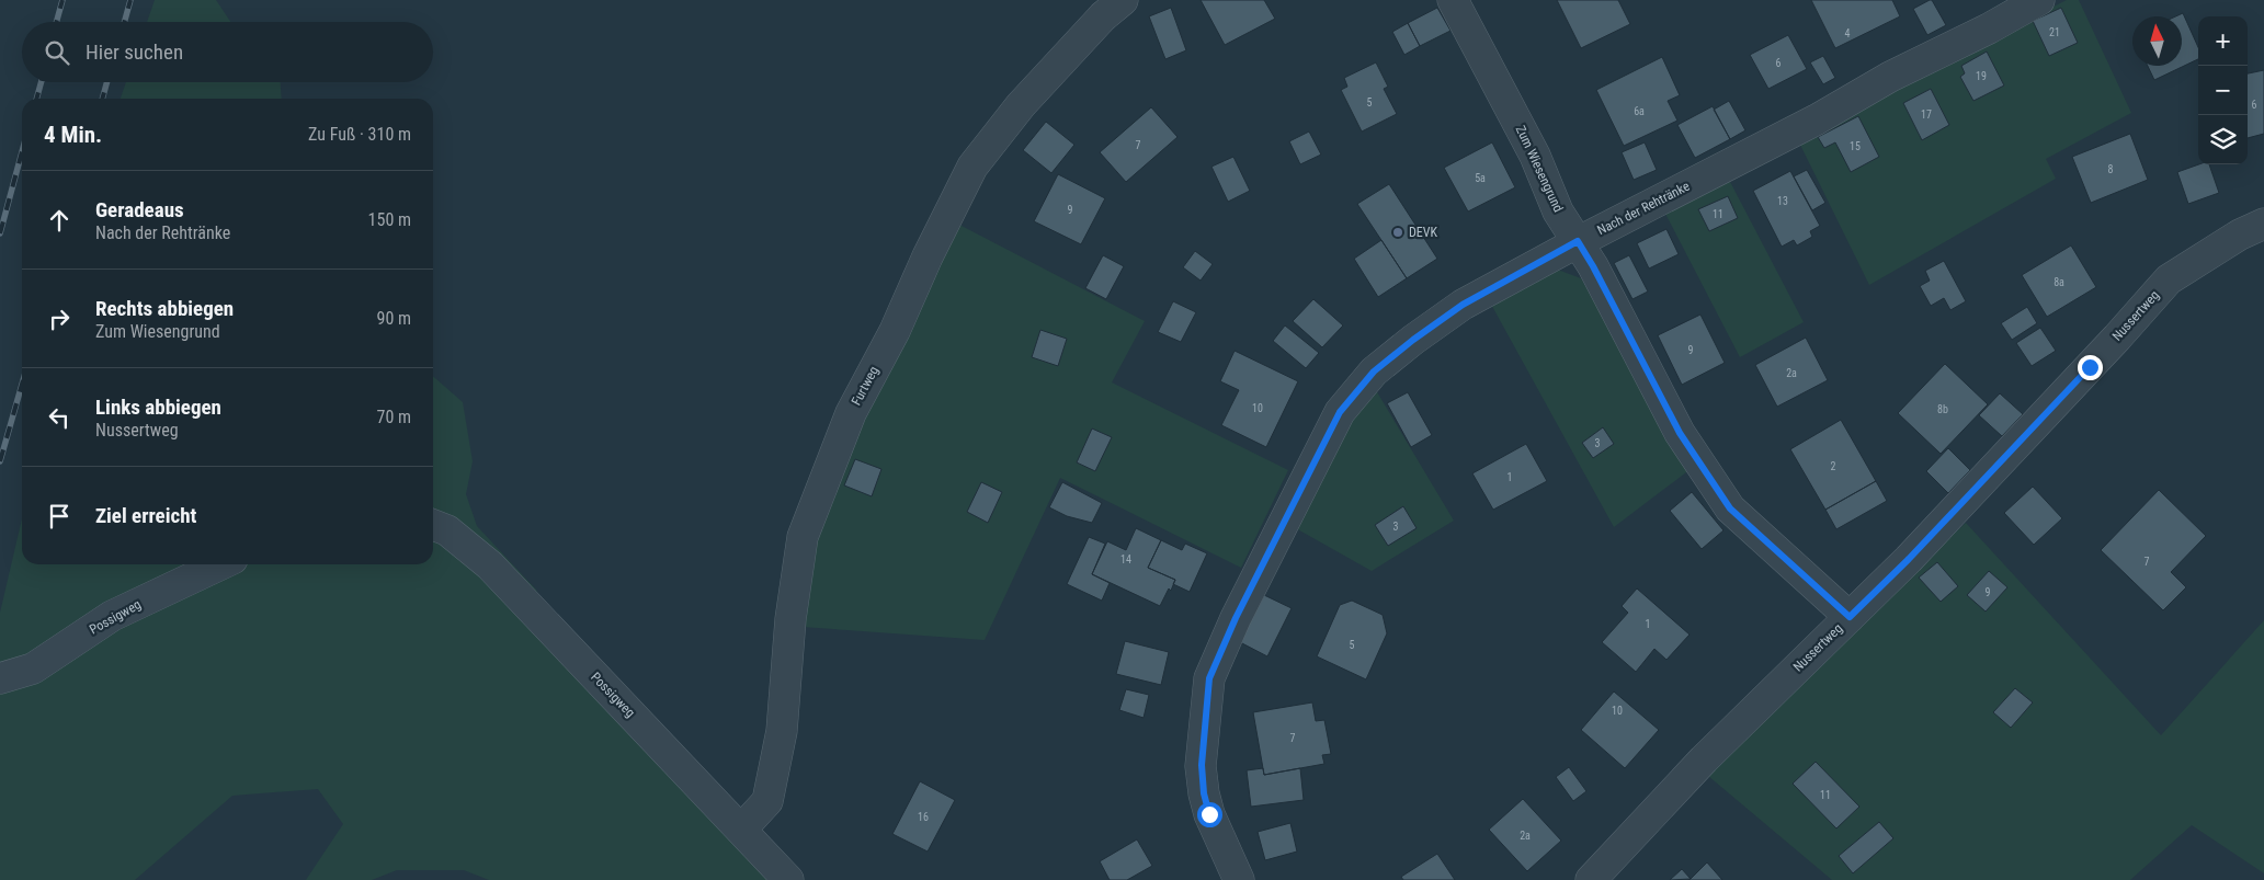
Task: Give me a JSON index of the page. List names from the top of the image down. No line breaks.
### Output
{"streets":{"street":["Zum Wiesengrund","Nach der Rehtränke","Nussertweg","Furtweg","Possigweg"]},"crossings":[["Zum Wiesengrund","Nach der Rehtränke"],["Zum Wiesengrund","Nussertweg"],["Furtweg","Possigweg"]],"places":["DEVK"],"house_numbers":["21","4","6","19","5","6","6a","17","7","15","8","5a","13","9","11","8a","9","2a","10","8b","3","2","1","3","14","7","9","1","5","10","7","11","16","2a"],"north":"top","page":{"map_buttons":["+","−"],"search":"Hier suchen","heading":["4 Min.","Zu Fuß · 310 m"],"list":[["Geradeaus","Nach der Rehtränke","150 m"],["Rechts abbiegen","Zum Wiesengrund","90 m"],["Links abbiegen","Nussertweg","70 m"],"Ziel erreicht"]}}
